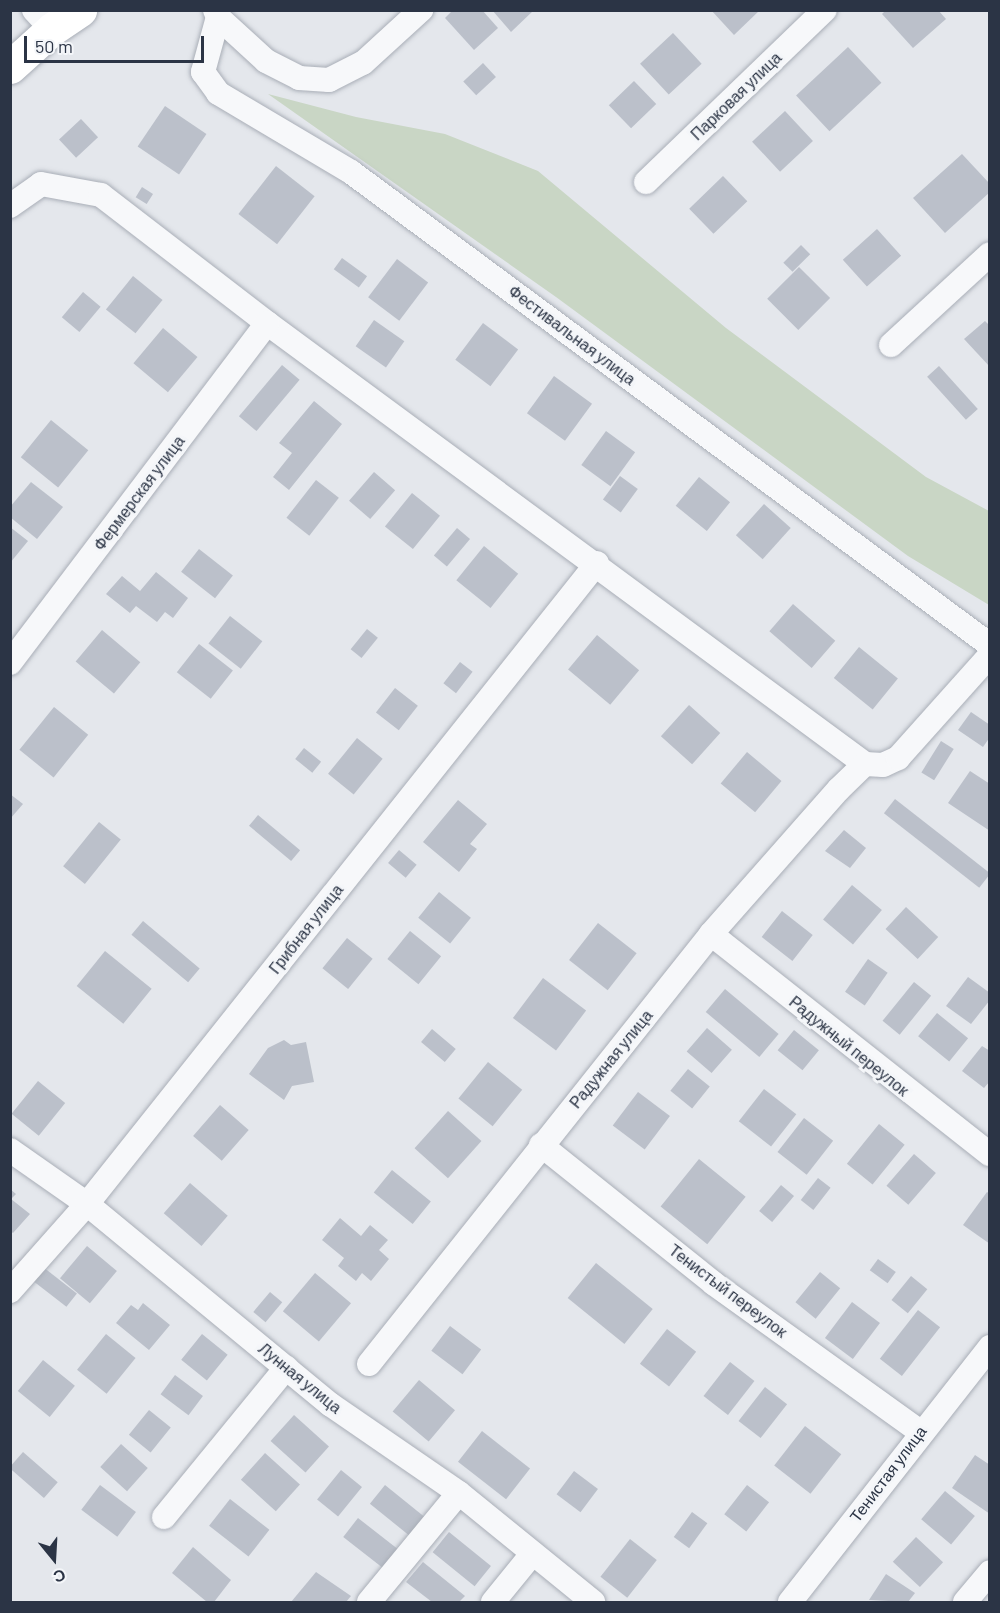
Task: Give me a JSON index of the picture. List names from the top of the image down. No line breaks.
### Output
{"streets":{"street":["Парковая улица","Фестивальная улица","Фермерская улица","Грибная улица","Радужный переулок","Радужная улица","Тенистый переулок","Лунная улица","Тенистая улица"]},"crossings":[["Грибная улица","Лунная улица"],["Радужный переулок","Радужная улица"],["Радужная улица","Тенистый переулок"],["Тенистый переулок","Тенистая улица"]],"scale_bar":"50 m","north":"bottom"}
